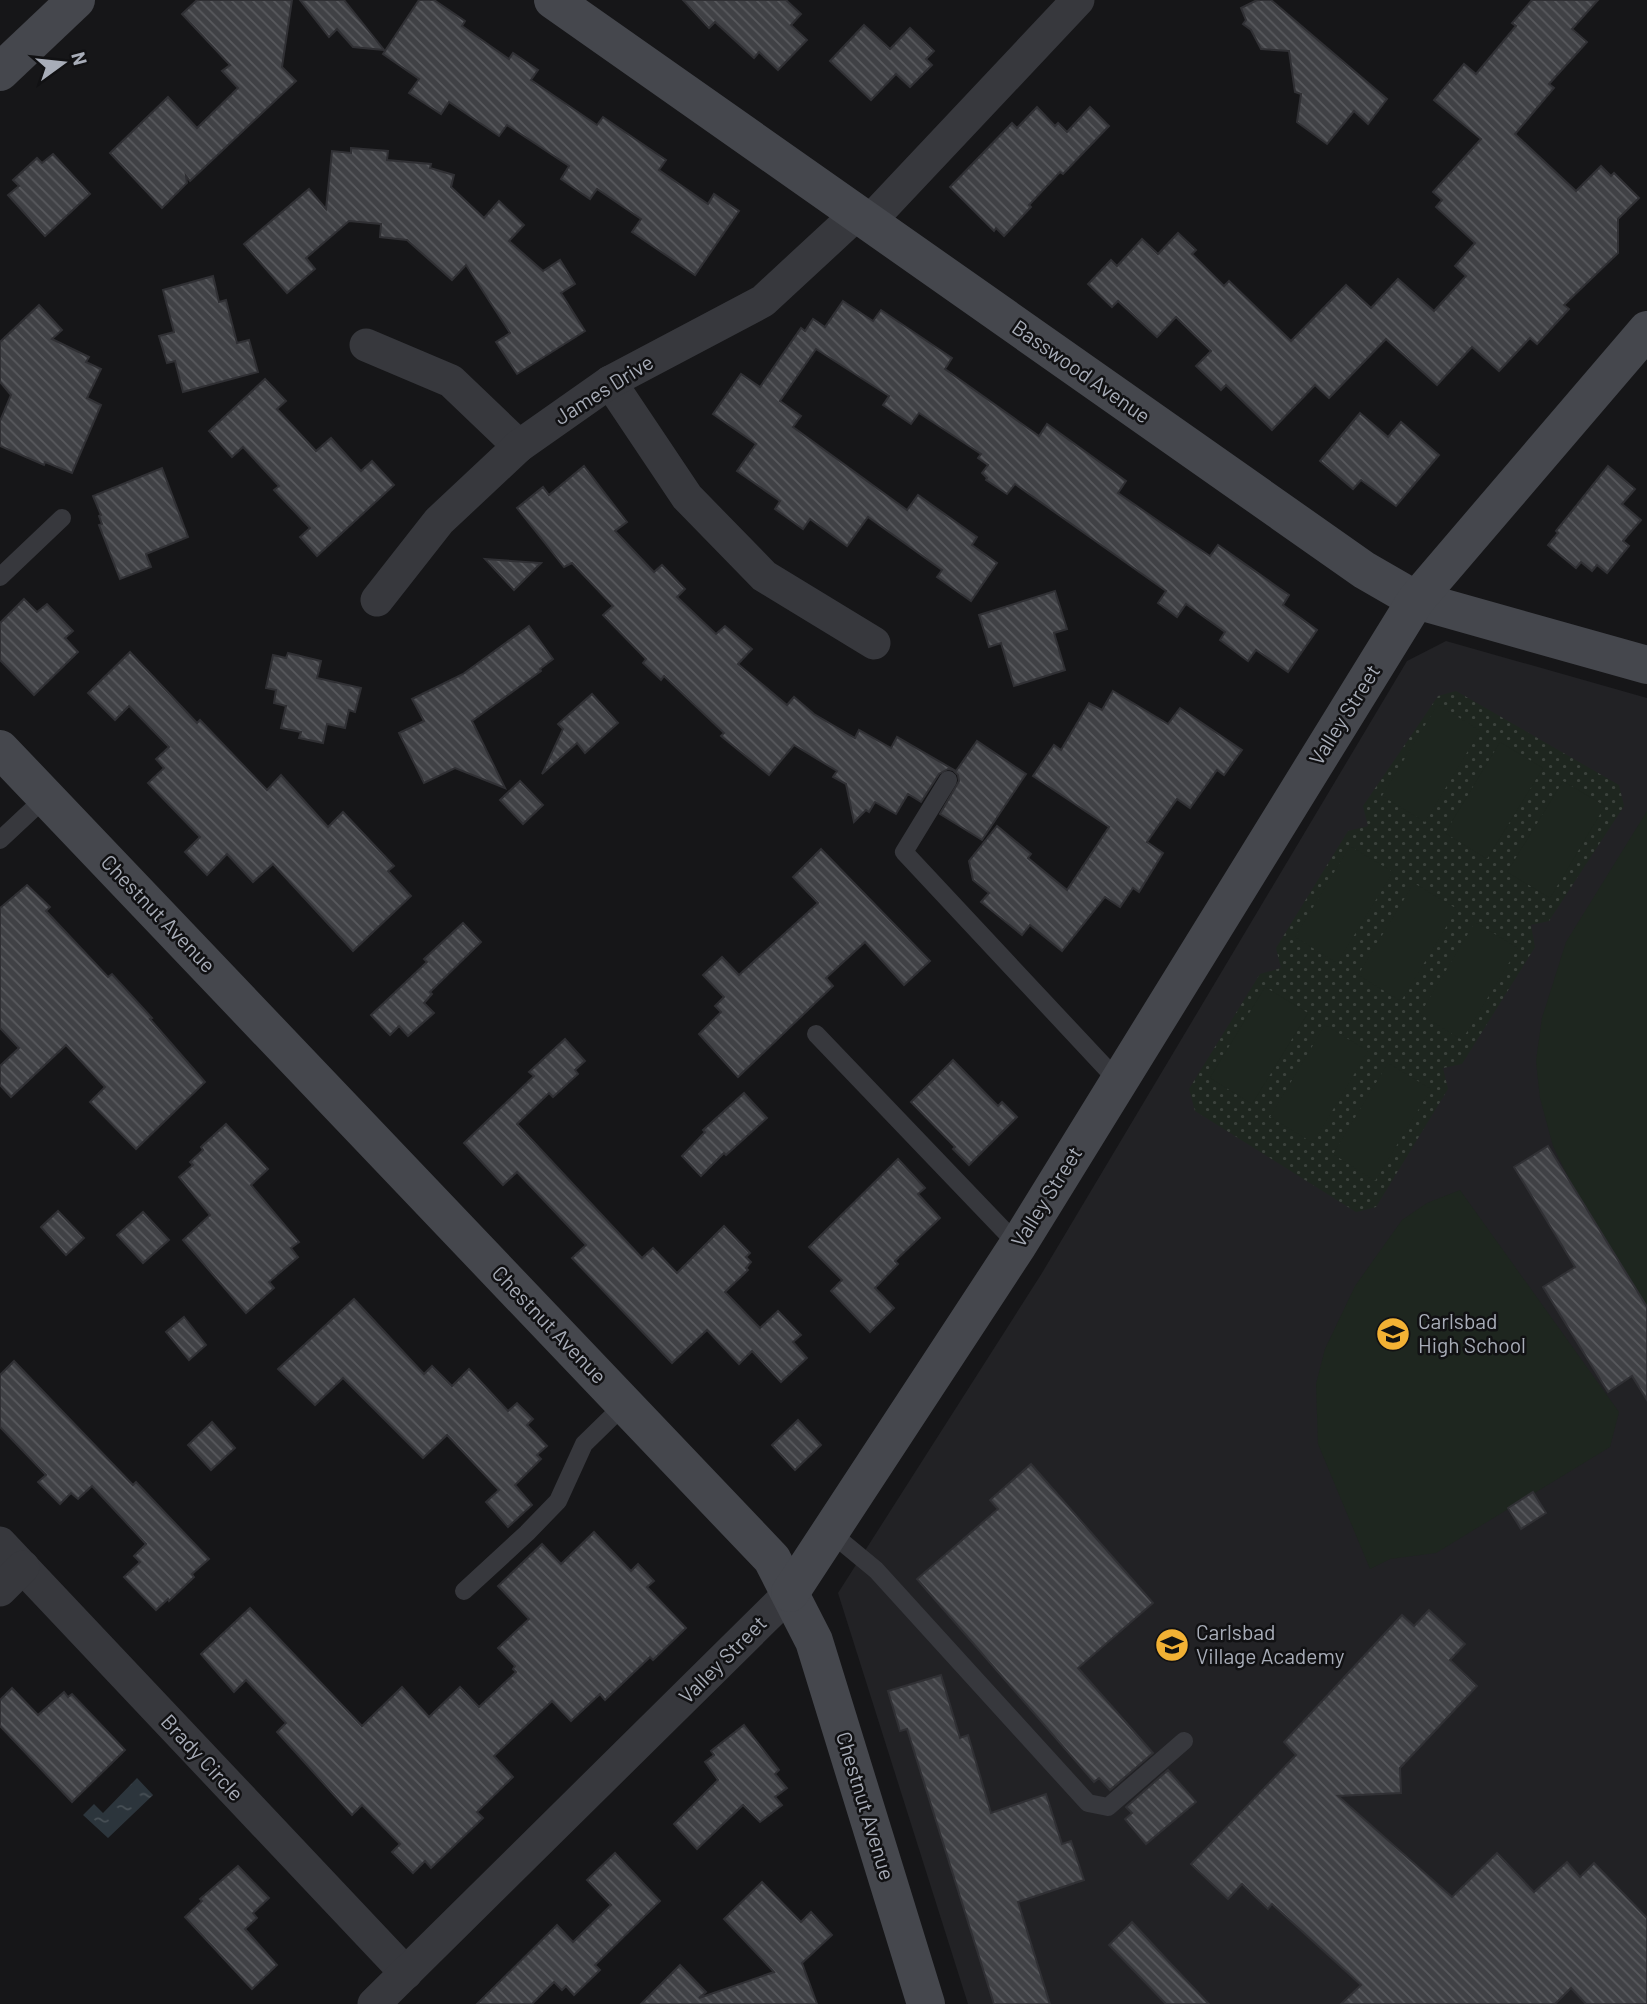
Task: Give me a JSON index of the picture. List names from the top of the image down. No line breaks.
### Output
{"streets":{"street":["Basswood Avenue","James Drive","Valley Street","Chestnut Avenue","Brady Circle"]},"crossings":[["Basswood Avenue","James Drive"],["Basswood Avenue","Valley Street"],["Valley Street","Chestnut Avenue"],["Valley Street","Brady Circle"]],"places":{"school or university":["Carlsbad High School","Carlsbad Village Academy"]},"north":"right"}
